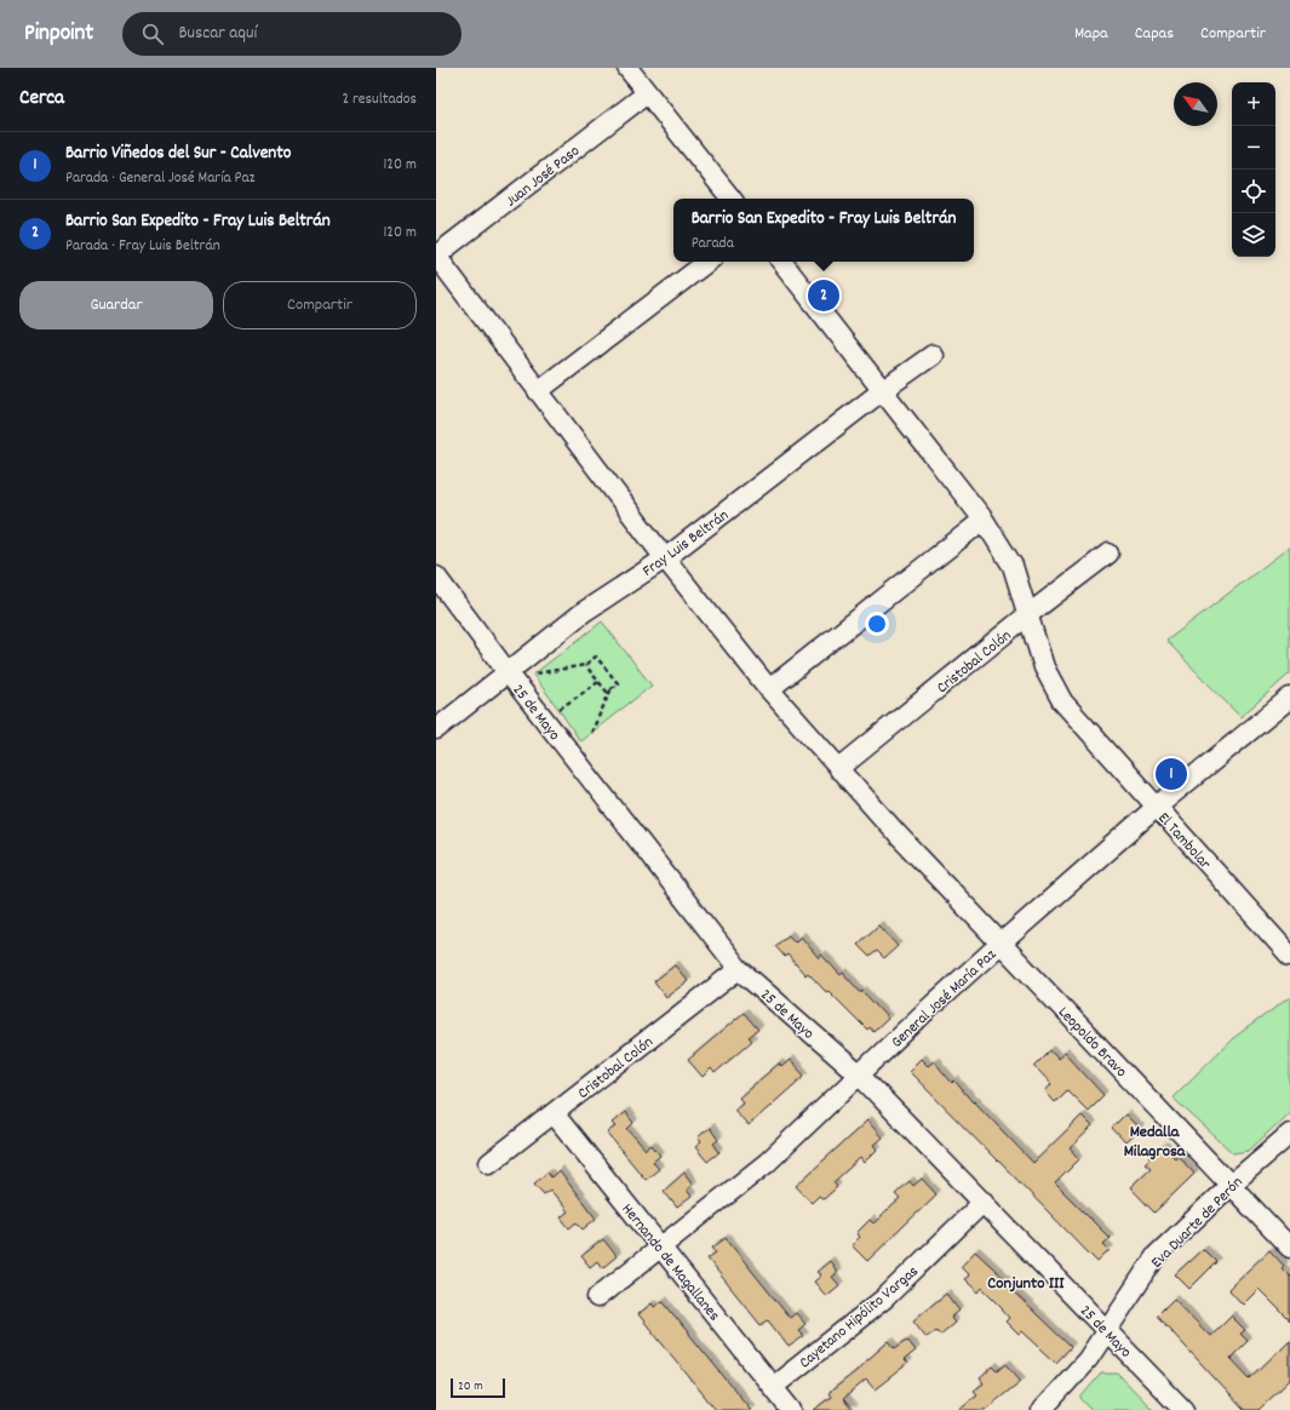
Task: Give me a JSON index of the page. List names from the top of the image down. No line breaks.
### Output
{"streets":{"street":["Juan José Paso","Fray Luis Beltrán","Cristobal Colón","25 de Mayo","El Tambolar","General José María Paz","Leopoldo Bravo","Eva Duarte de Perón","Hernando de Magallanes","Cayetano Hipólito Vargas"]},"crossings":[["Juan José Paso","Leopoldo Bravo"],["Fray Luis Beltrán","25 de Mayo"],["Fray Luis Beltrán","El Tambolar"],["Fray Luis Beltrán","Leopoldo Bravo"],["Cristobal Colón","25 de Mayo"],["Cristobal Colón","El Tambolar"],["Cristobal Colón","Leopoldo Bravo"],["Cristobal Colón","Hernando de Magallanes"],["25 de Mayo","General José María Paz"],["25 de Mayo","Eva Duarte de Perón"],["25 de Mayo","Cayetano Hipólito Vargas"],["El Tambolar","General José María Paz"],["General José María Paz","Leopoldo Bravo"],["General José María Paz","Hernando de Magallanes"],["Leopoldo Bravo","Eva Duarte de Perón"],["Hernando de Magallanes","Cayetano Hipólito Vargas"]],"districts":["Medalla Milagrosa","Conjunto III"],"scale_bar":"20 m","north":"top left","page":{"header":"Pinpoint","search":"Buscar aquí","nav":["Mapa","Capas","Compartir"],"heading":["Cerca","2 resultados"],"map_buttons":["+","−"],"list":[{"mark":"1","name":"Barrio Viñedos del Sur - Calvento","note":"Parada · General José María Paz","value":"120 m"},{"mark":"2","name":"Barrio San Expedito - Fray Luis Beltrán","note":"Parada · Fray Luis Beltrán","value":"120 m"}],"popup":["Barrio San Expedito - Fray Luis Beltrán","Parada"],"buttons":["Guardar","Compartir"],"pins":["2","1"],"scale":"20 m"}}
